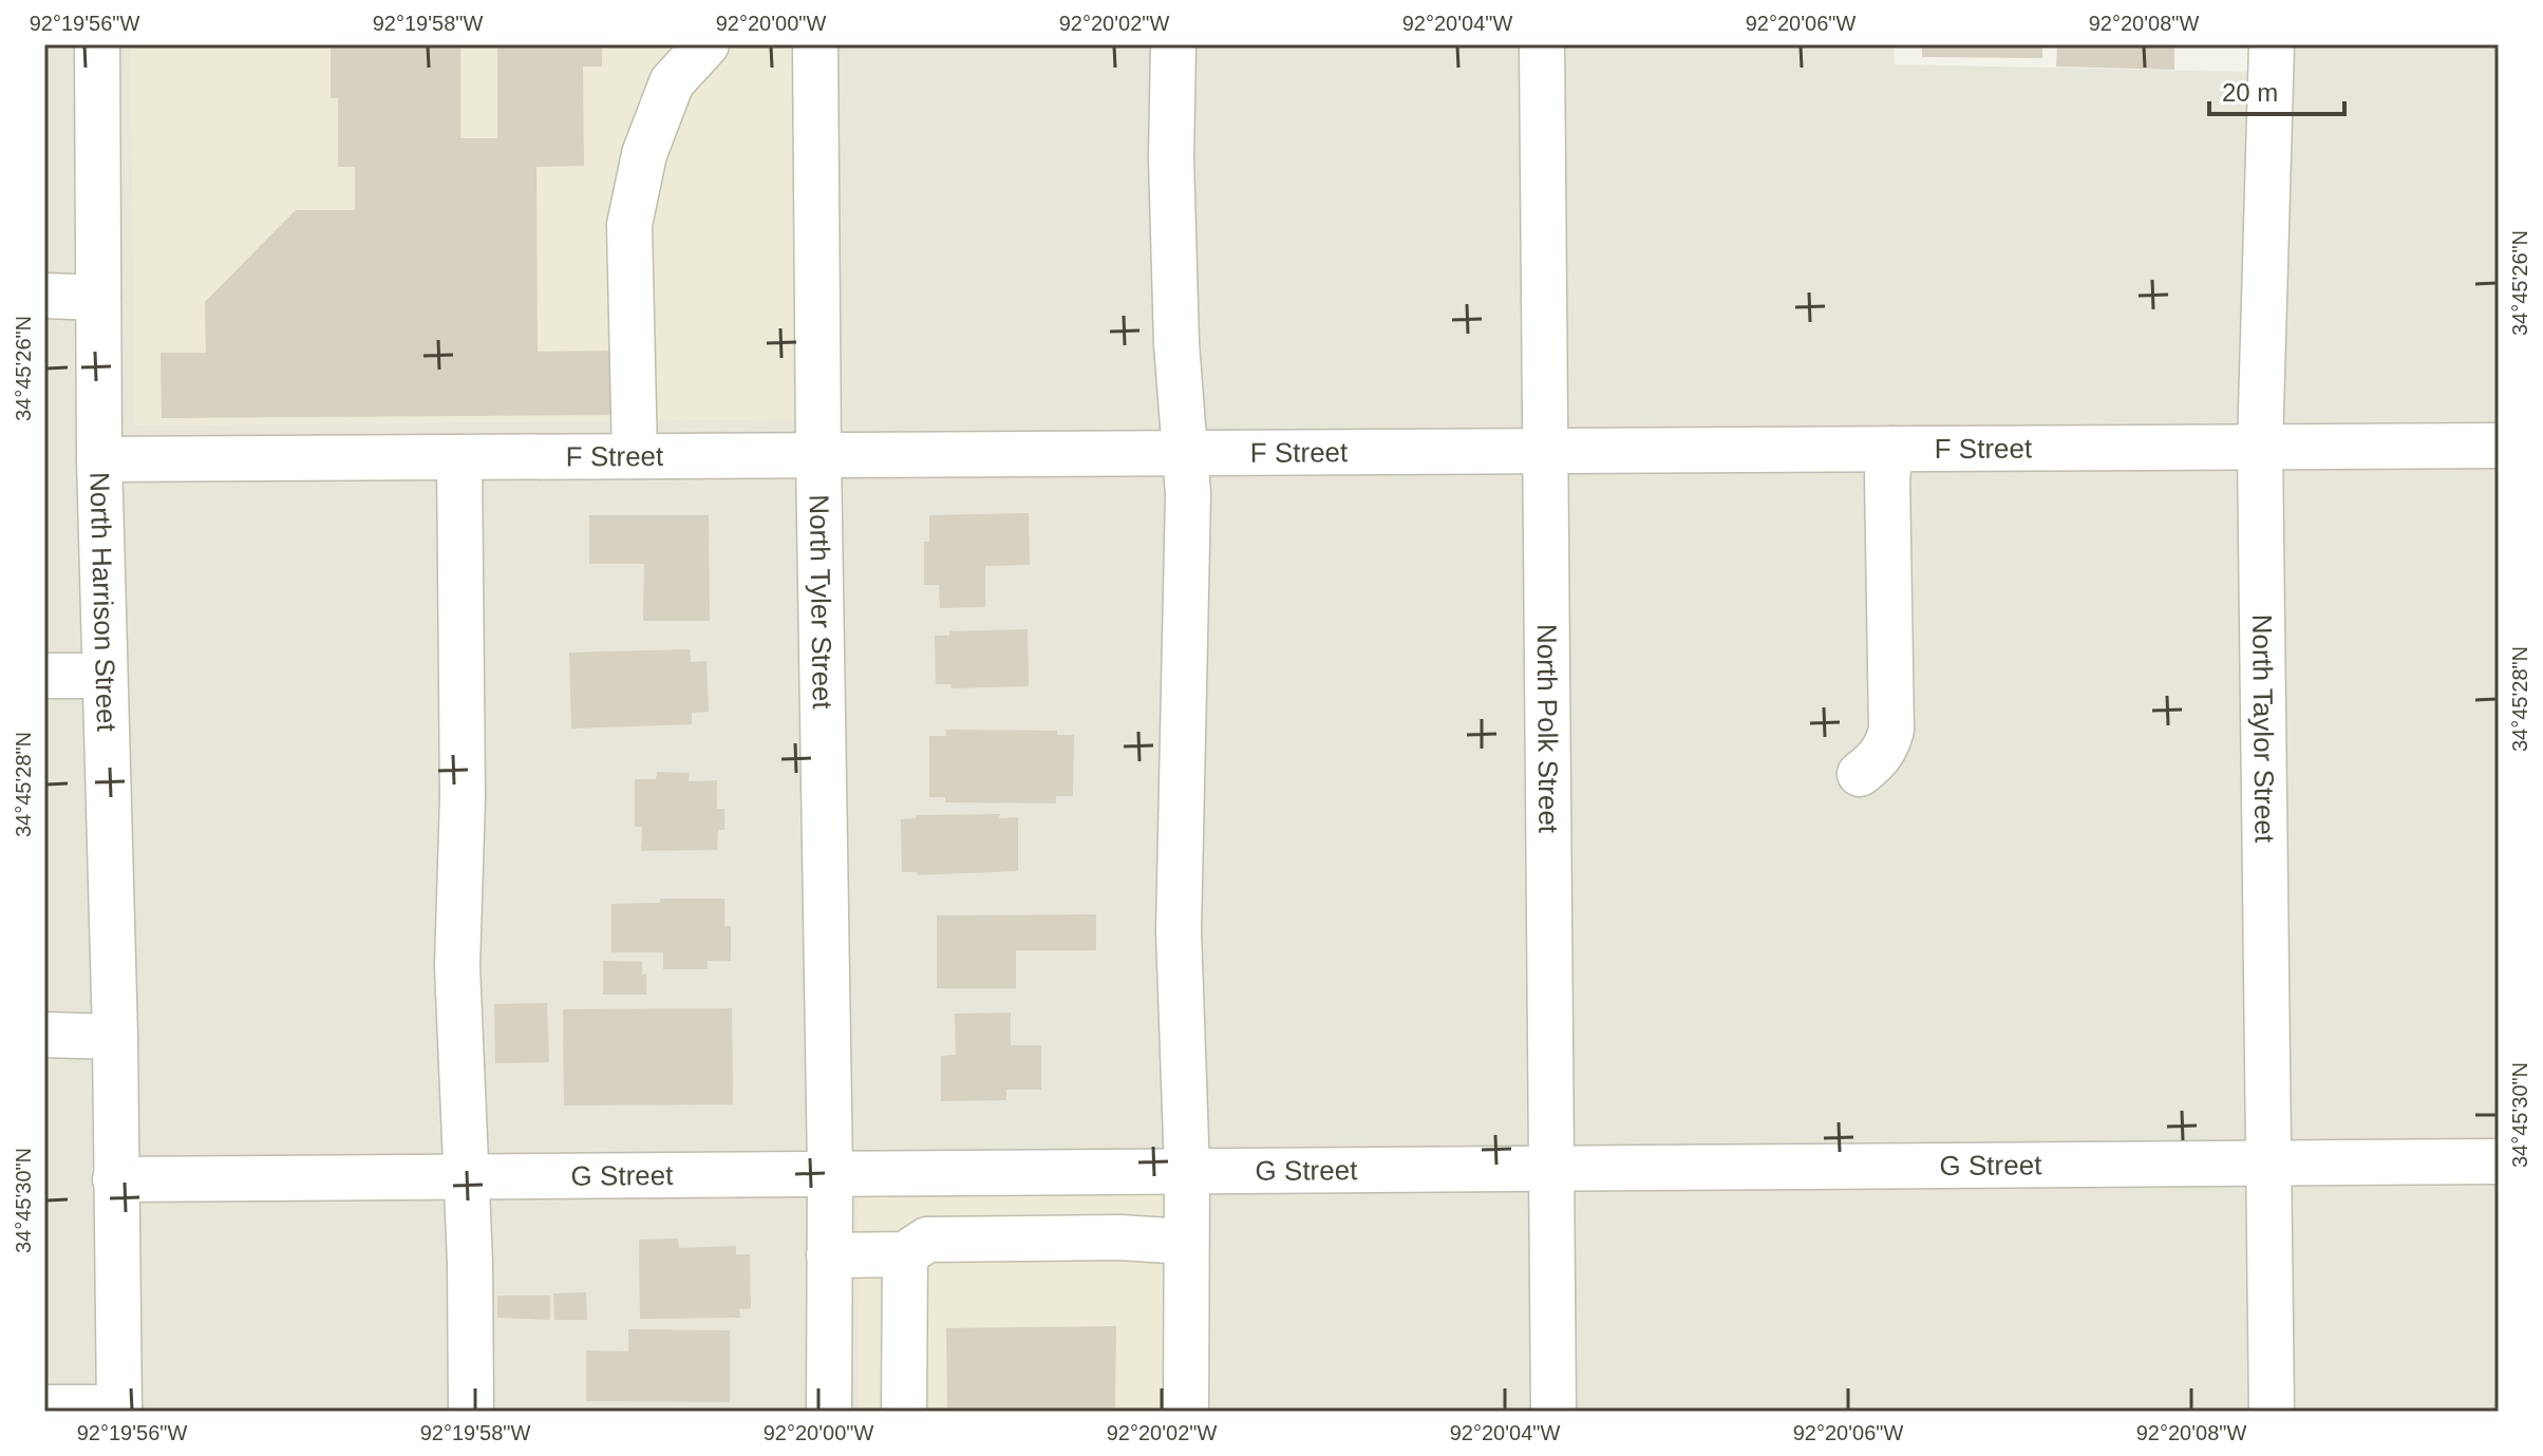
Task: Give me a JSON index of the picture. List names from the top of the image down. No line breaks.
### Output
{"streets":{"street":["F Street","North Harrison Street","North Tyler Street","North Polk Street","North Taylor Street","G Street"]},"crossings":[["F Street","North Harrison Street"],["F Street","North Tyler Street"],["F Street","North Polk Street"],["F Street","North Taylor Street"],["North Harrison Street","G Street"],["North Tyler Street","G Street"],["North Polk Street","G Street"],["North Taylor Street","G Street"]],"scale_bar":"20 m","coordinates":["92°19'56\"W","92°19'58\"W","92°20'00\"W","92°20'02\"W","92°20'04\"W","92°20'06\"W","92°20'08\"W","34°45'26\"N","34°45'28\"N","34°45'30\"N"]}
